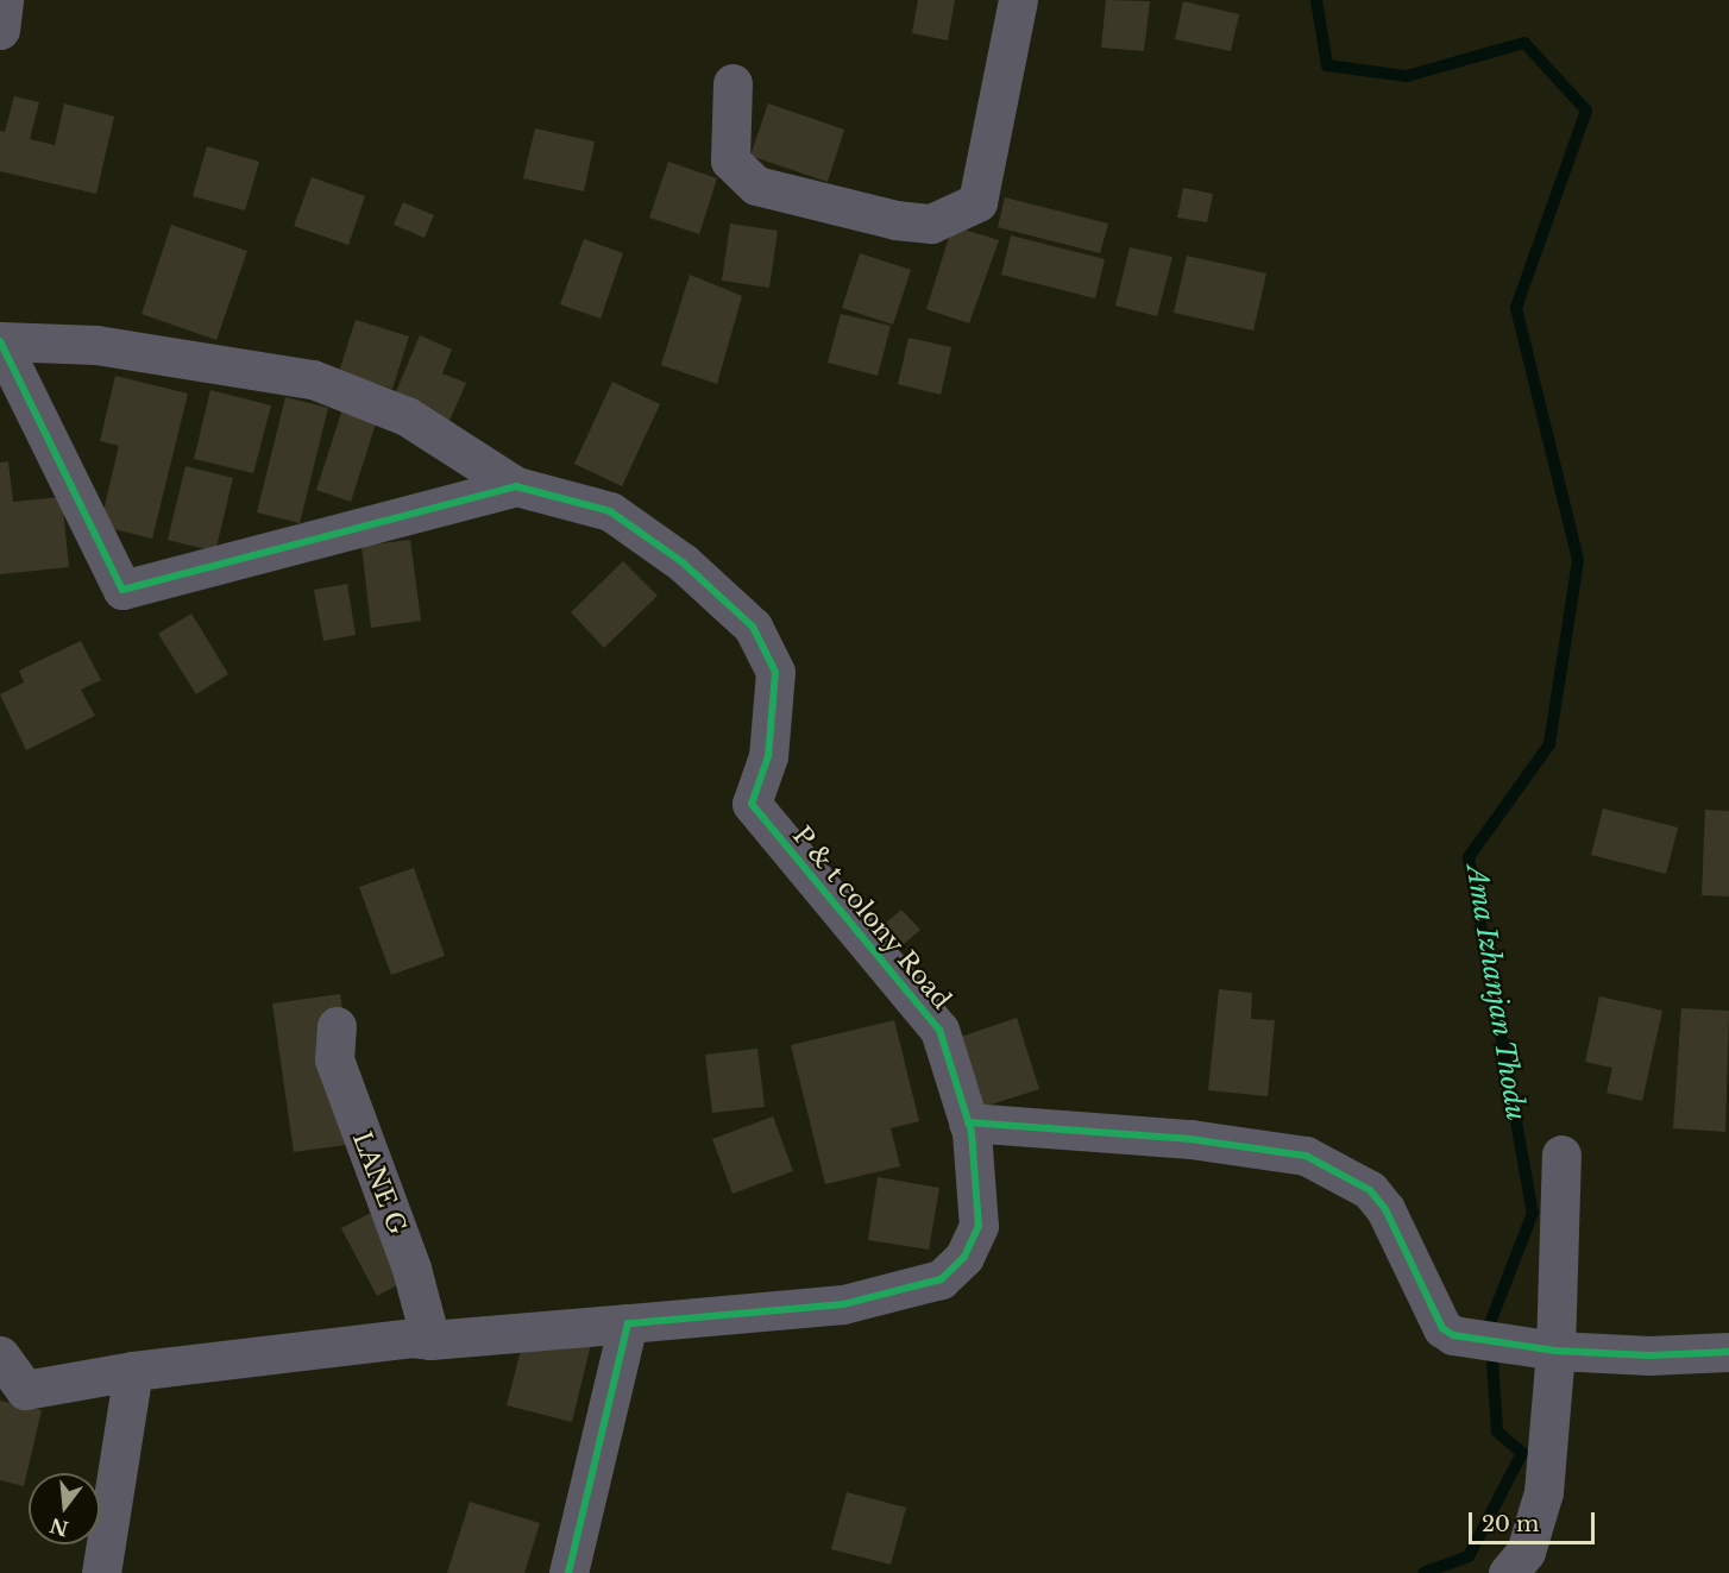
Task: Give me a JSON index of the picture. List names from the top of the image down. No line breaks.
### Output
{"streets":{"street":["P & t colony Road","LANE G"]},"crossings":[["P & t colony Road","LANE G"]],"water":["Ama Izhanjan Thodu"],"scale_bar":"20 m","north":"bottom"}
